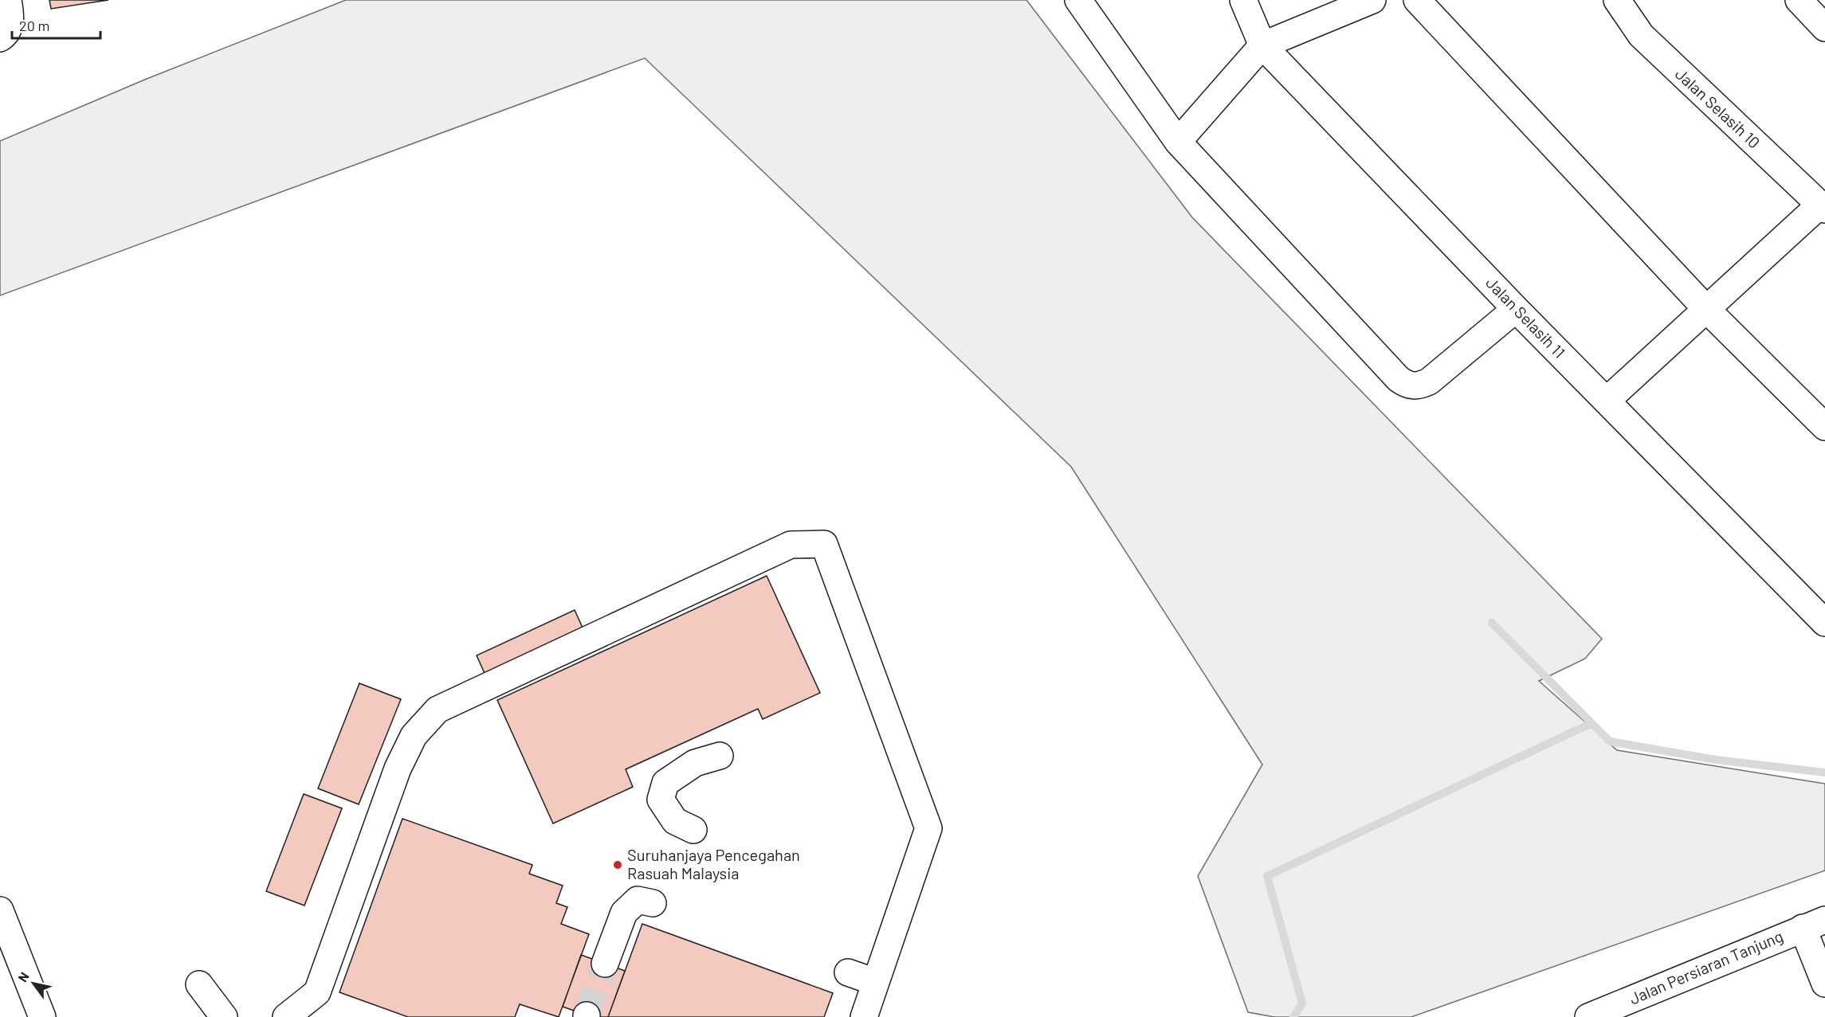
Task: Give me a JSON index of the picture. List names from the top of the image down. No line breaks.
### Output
{"streets":{"street":["Jalan Selasih 10","Jalan Selasih 11","Jalan Persiaran Tanjung"]},"places":["Suruhanjaya Pencegahan Rasuah Malaysia"],"scale_bar":"20 m","north":"top left"}
